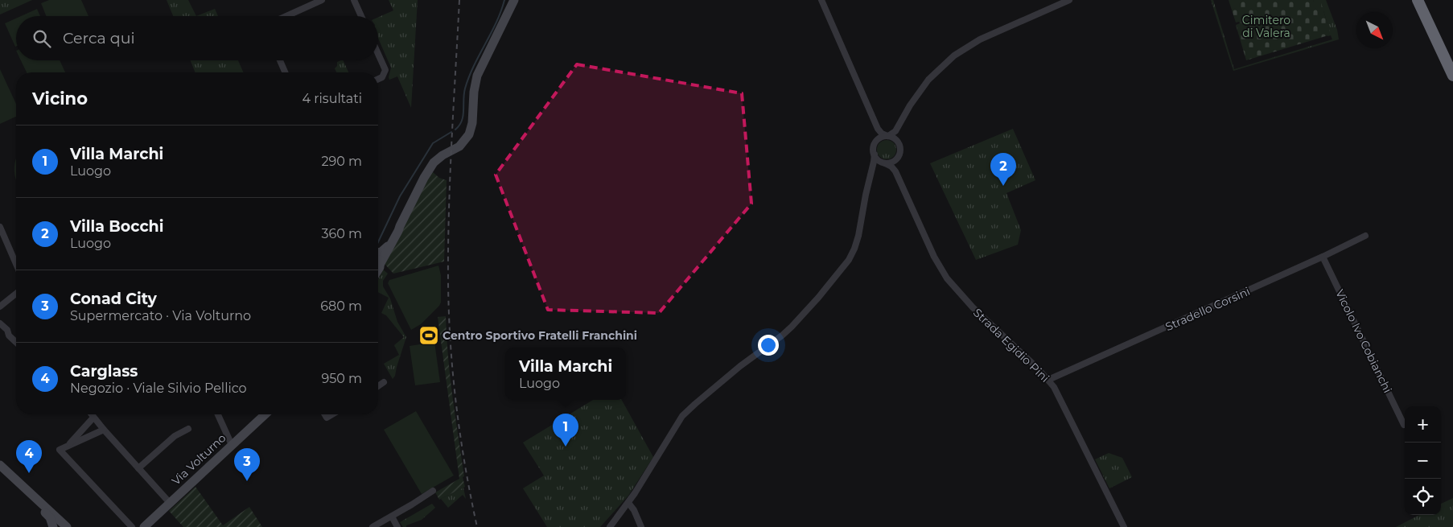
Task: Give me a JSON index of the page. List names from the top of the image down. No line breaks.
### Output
{"streets":{"street":["Stradello Corsini","Vicolo Ivo Cobianchi","Strada Egidio Pini","Via Volturno"]},"crossings":[["Stradello Corsini","Vicolo Ivo Cobianchi"],["Stradello Corsini","Strada Egidio Pini"]],"parks":["Cimitero di Valera"],"places":{"sports":["Centro Sportivo Fratelli Franchini"]},"north":"bottom right","page":{"search":"Cerca qui","heading":["Vicino","4 risultati"],"list":[{"mark":"1","name":"Villa Marchi","note":"Luogo","value":"290 m"},{"mark":"2","name":"Villa Bocchi","note":"Luogo","value":"360 m"},{"mark":"3","name":"Conad City","note":"Supermercato · Via Volturno","value":"680 m"},{"mark":"4","name":"Carglass","note":"Negozio · Viale Silvio Pellico","value":"950 m"}],"pins":["2","1","4","3"],"popup":["Villa Marchi","Luogo"],"map_buttons":["+","−"]}}
